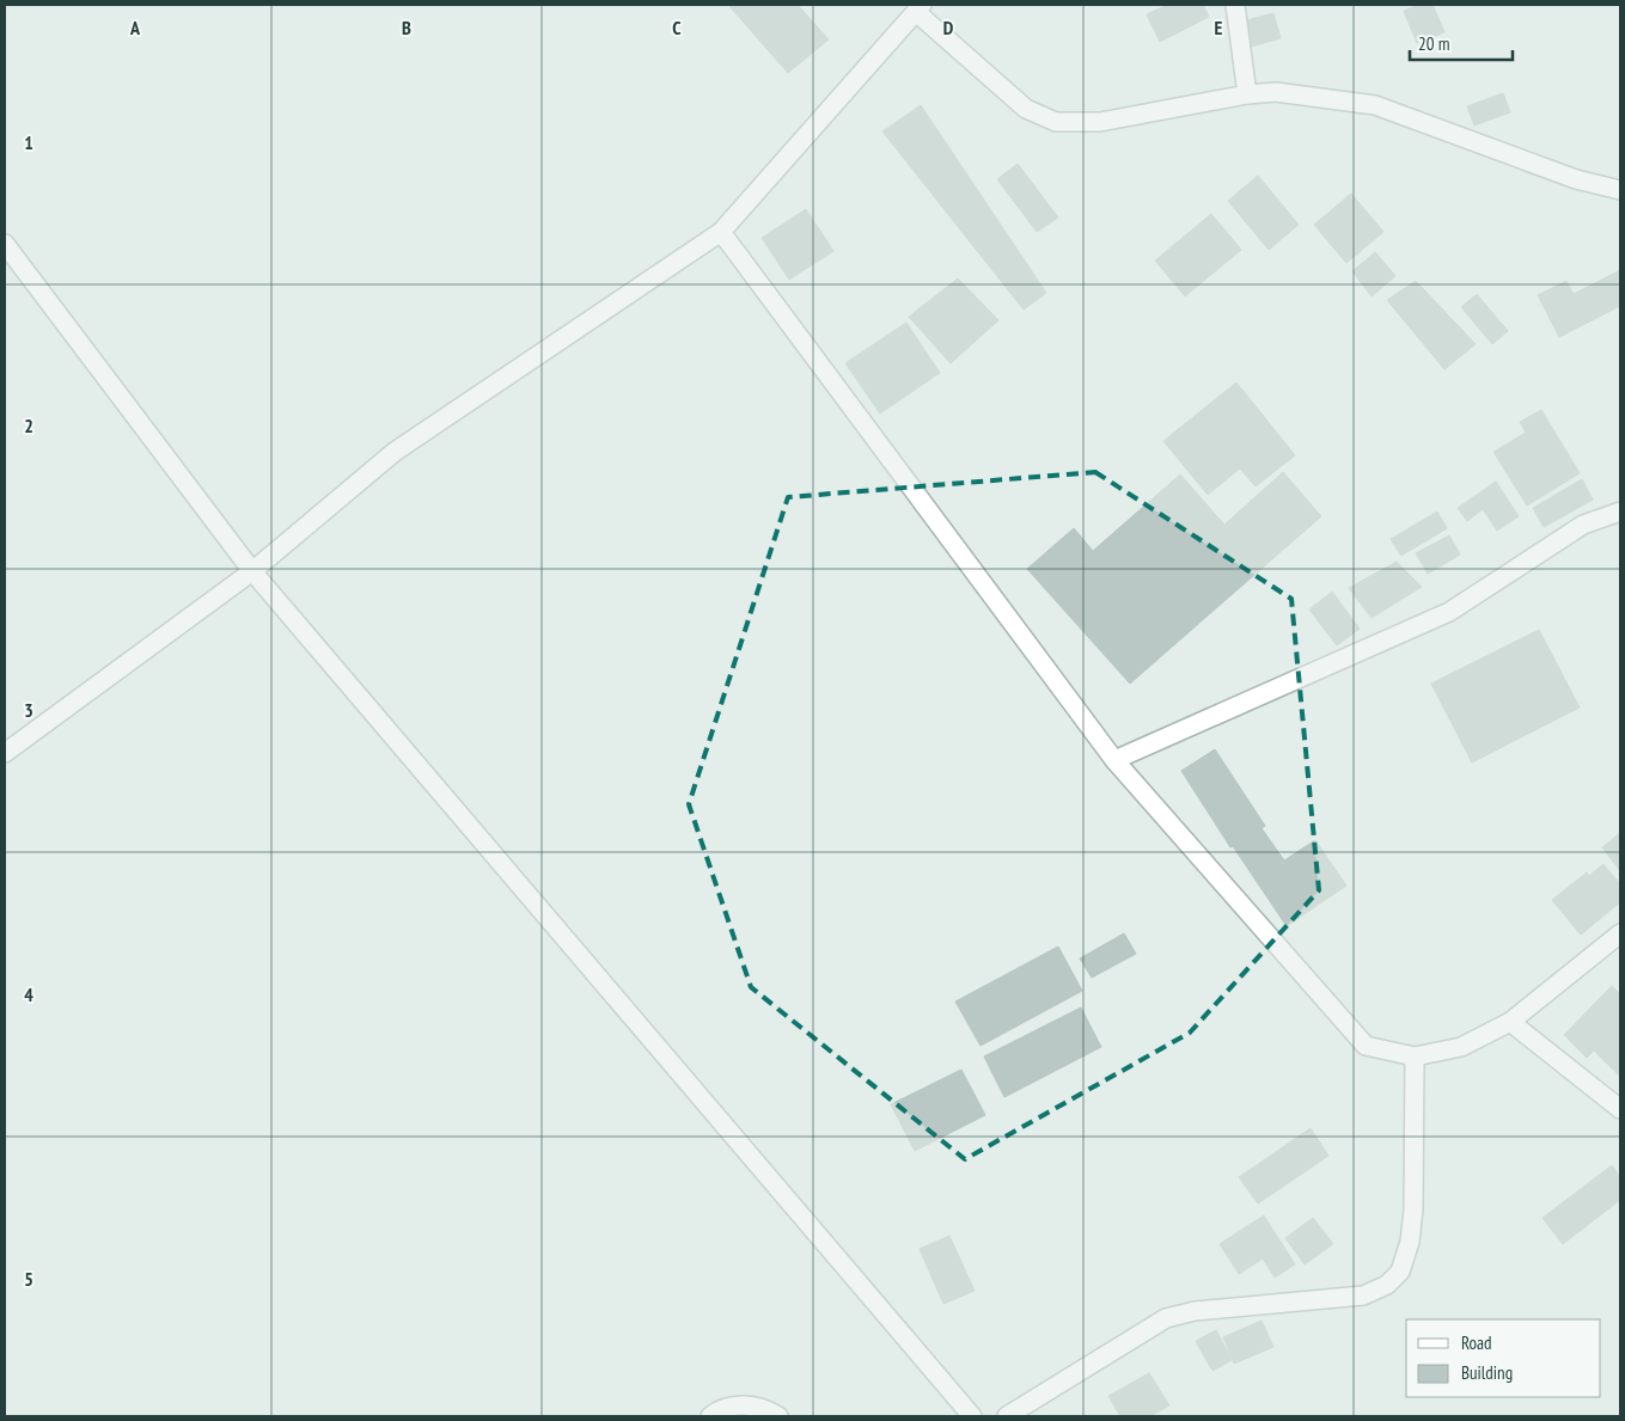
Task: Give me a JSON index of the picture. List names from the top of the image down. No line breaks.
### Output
{"legend":["Road","Building"],"scale_bar":"20 m","grid":{"columns":["A","B","C","D","E"],"rows":["1","2","3","4","5"]}}
